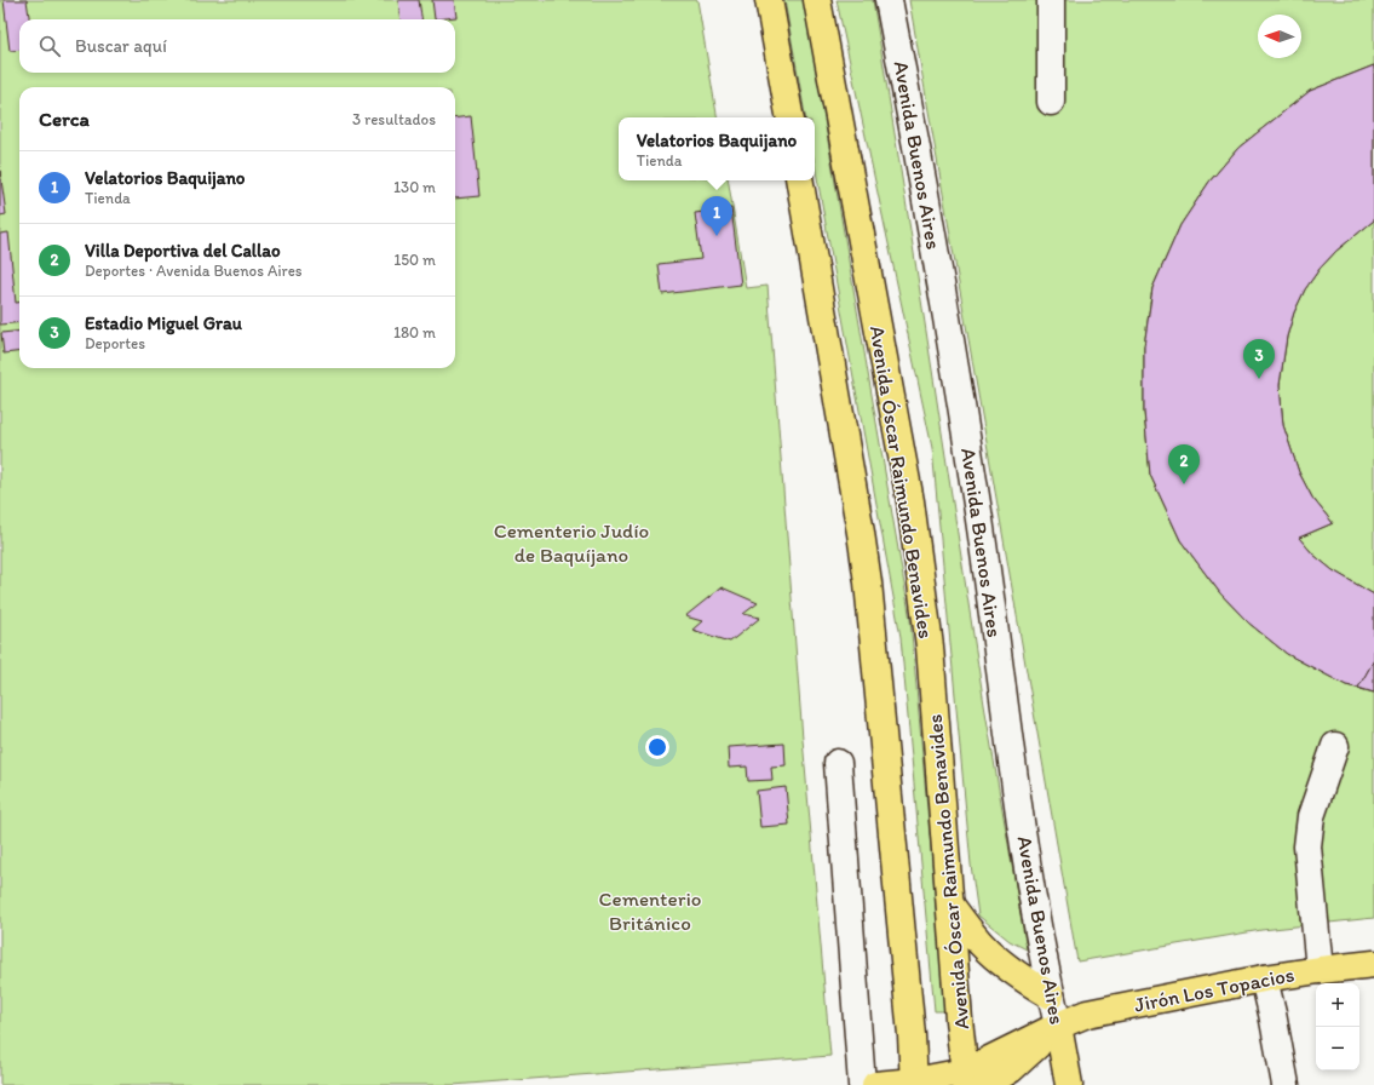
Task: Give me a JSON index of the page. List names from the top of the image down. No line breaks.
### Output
{"streets":{"main road":["Avenida Buenos Aires","Avenida Óscar Raimundo Benavides","Jirón Los Topacios"]},"crossings":[["Avenida Buenos Aires","Jirón Los Topacios"],["Avenida Óscar Raimundo Benavides","Jirón Los Topacios"]],"parks":["Cementerio Judío de Baquíjano","Cementerio Británico"],"north":"left","page":{"search":"Buscar aquí","heading":["Cerca","3 resultados"],"popup":["Velatorios Baquijano","Tienda"],"list":[{"mark":"1","name":"Velatorios Baquijano","note":"Tienda","value":"130 m"},{"mark":"2","name":"Villa Deportiva del Callao","note":"Deportes · Avenida Buenos Aires","value":"150 m"},{"mark":"3","name":"Estadio Miguel Grau","note":"Deportes","value":"180 m"}],"pins":["1","3","2"],"map_buttons":["+","−"]}}
